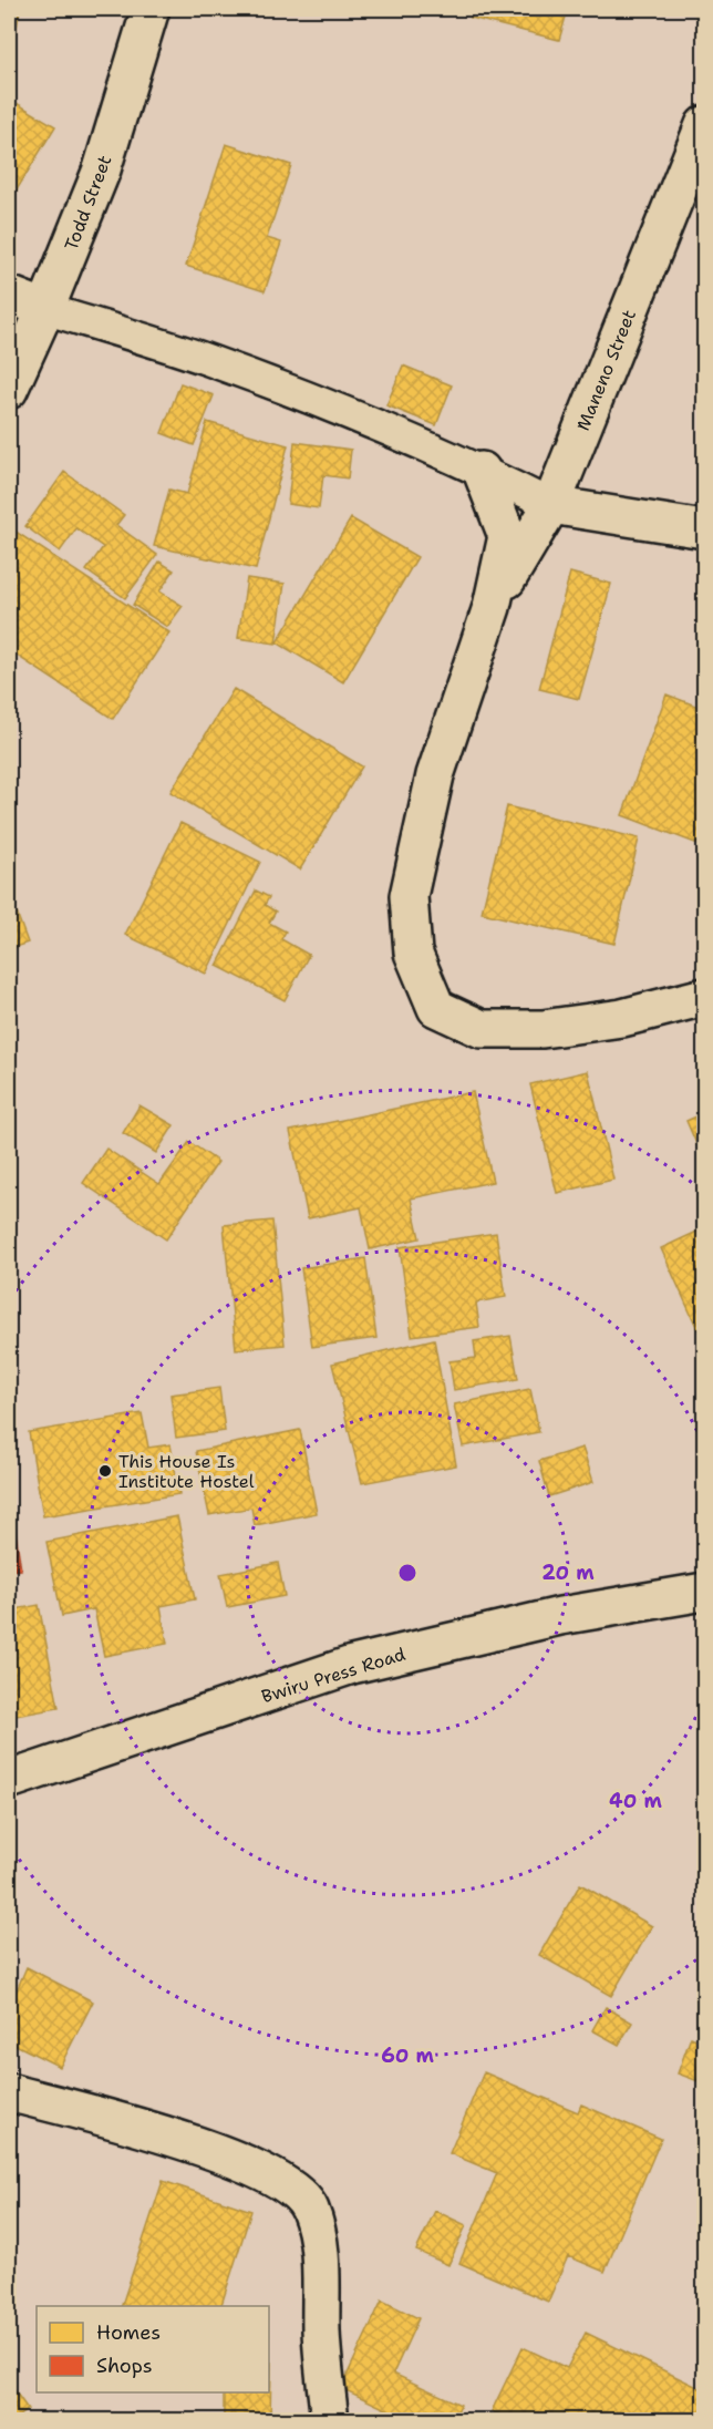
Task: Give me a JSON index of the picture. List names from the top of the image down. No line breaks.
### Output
{"streets":{"street":["Todd Street","Maneno Street","Bwiru Press Road"]},"places":["This House Is Institute Hostel"],"legend":["Homes","Shops"],"rings":["20 m","40 m","60 m"]}
